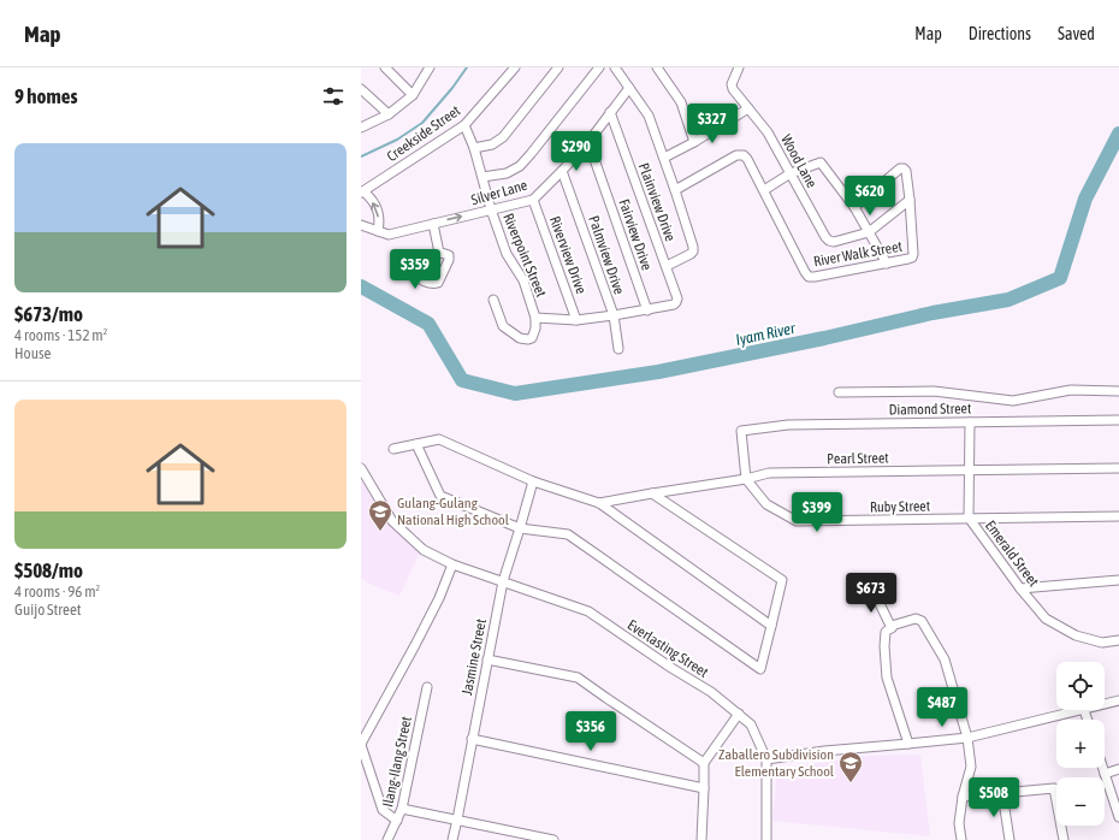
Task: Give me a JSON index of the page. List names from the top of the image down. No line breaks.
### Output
{"streets":{"street":["Creekside Street","Wood Lane","Silver Lane","Plainview Drive","Fairview Drive","River Walk Street","Riverpoint Street","Riverview Drive","Palmview Drive","Diamond Street","Pearl Street","Ruby Street","Emerald Street","Everlasting Street","Jasmine Street","Ilang-Ilang Street"]},"crossings":[["Creekside Street","Riverpoint Street"],["Wood Lane","River Walk Street"],["Silver Lane","Plainview Drive"],["Silver Lane","Fairview Drive"],["Silver Lane","Riverpoint Street"],["Silver Lane","Riverview Drive"],["Silver Lane","Palmview Drive"],["Plainview Drive","Fairview Drive"],["Diamond Street","Pearl Street"],["Diamond Street","Ruby Street"],["Diamond Street","Emerald Street"],["Pearl Street","Ruby Street"],["Pearl Street","Emerald Street"],["Ruby Street","Emerald Street"],["Everlasting Street","Jasmine Street"]],"water":["Iyam River"],"places":{"school or university":["Gulang-Gulang National High School","Zaballero Subdivision Elementary School"]},"page":{"header":"Map","nav":["Map","Directions","Saved"],"heading":"9 homes","price":["$327","$290","$620","$359","$399","$673","$487","$356","$508"],"list":[{"name":"$673/mo","note":"4 rooms · 152 m² · House"},{"name":"$508/mo","note":"4 rooms · 96 m² · Guijo Street"}],"map_buttons":["+","−"]}}
